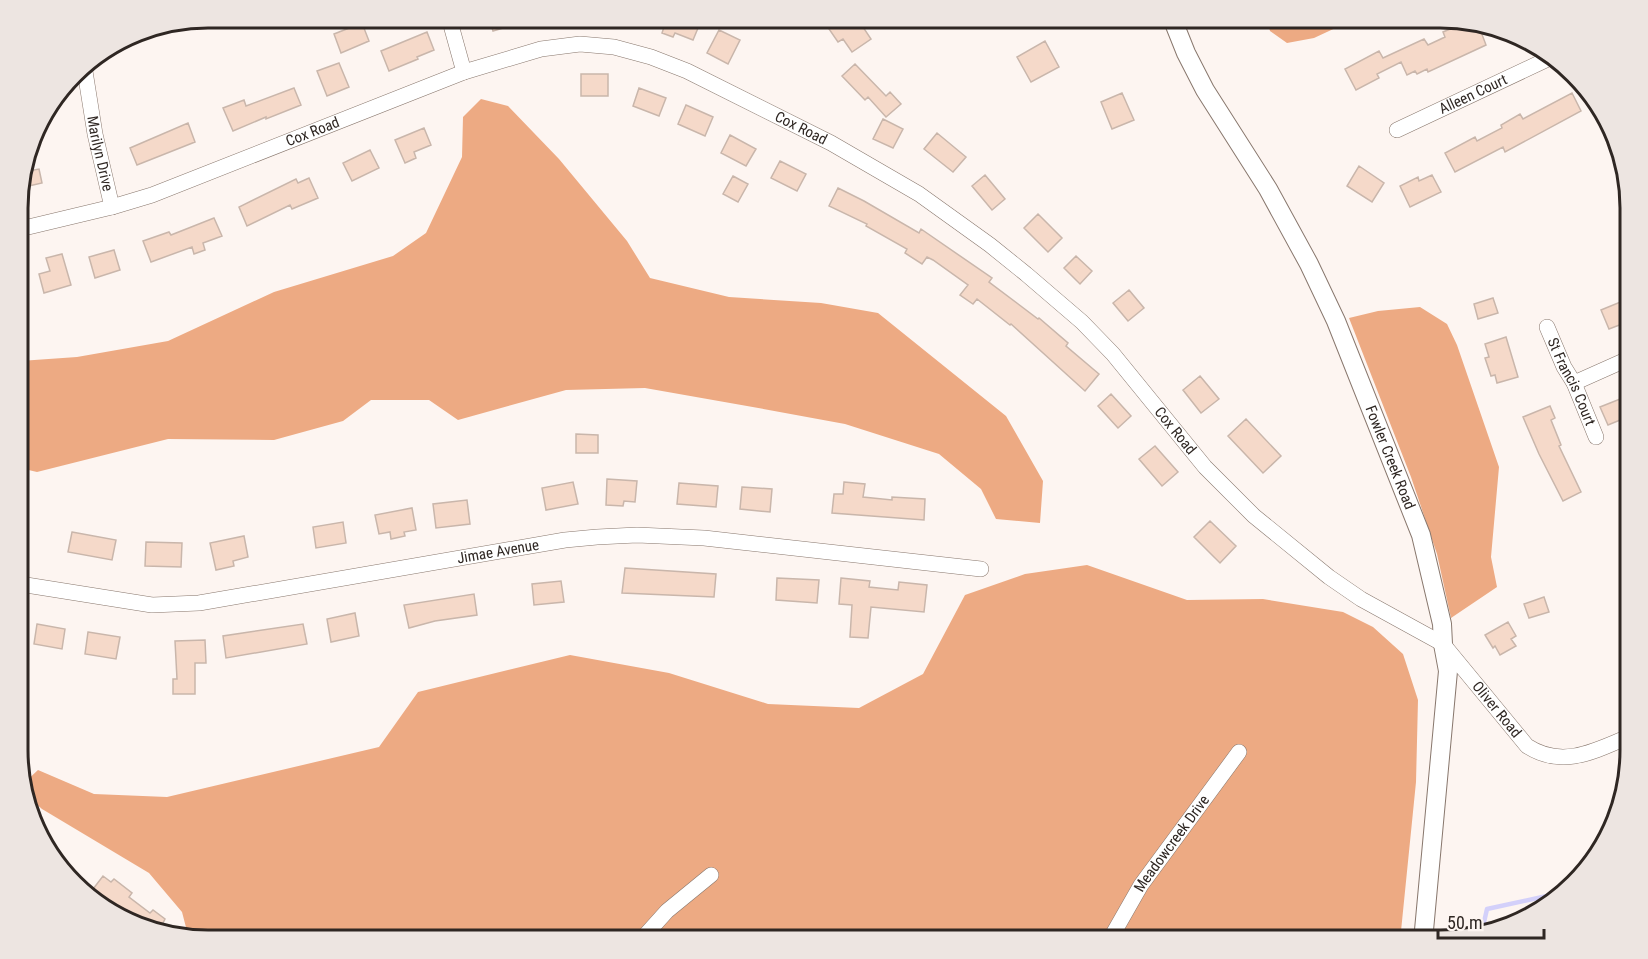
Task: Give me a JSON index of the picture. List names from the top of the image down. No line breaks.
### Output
{"streets":{"main road":["Fowler Creek Road"],"street":["Alleen Court","Cox Road","Marilyn Drive","St Francis Court","Jimae Avenue","Oliver Road","Meadowcreek Drive"]},"crossings":[["Cox Road","Marilyn Drive"],["Cox Road","Fowler Creek Road"],["Cox Road","Oliver Road"],["Fowler Creek Road","Oliver Road"]],"scale_bar":"50 m"}
